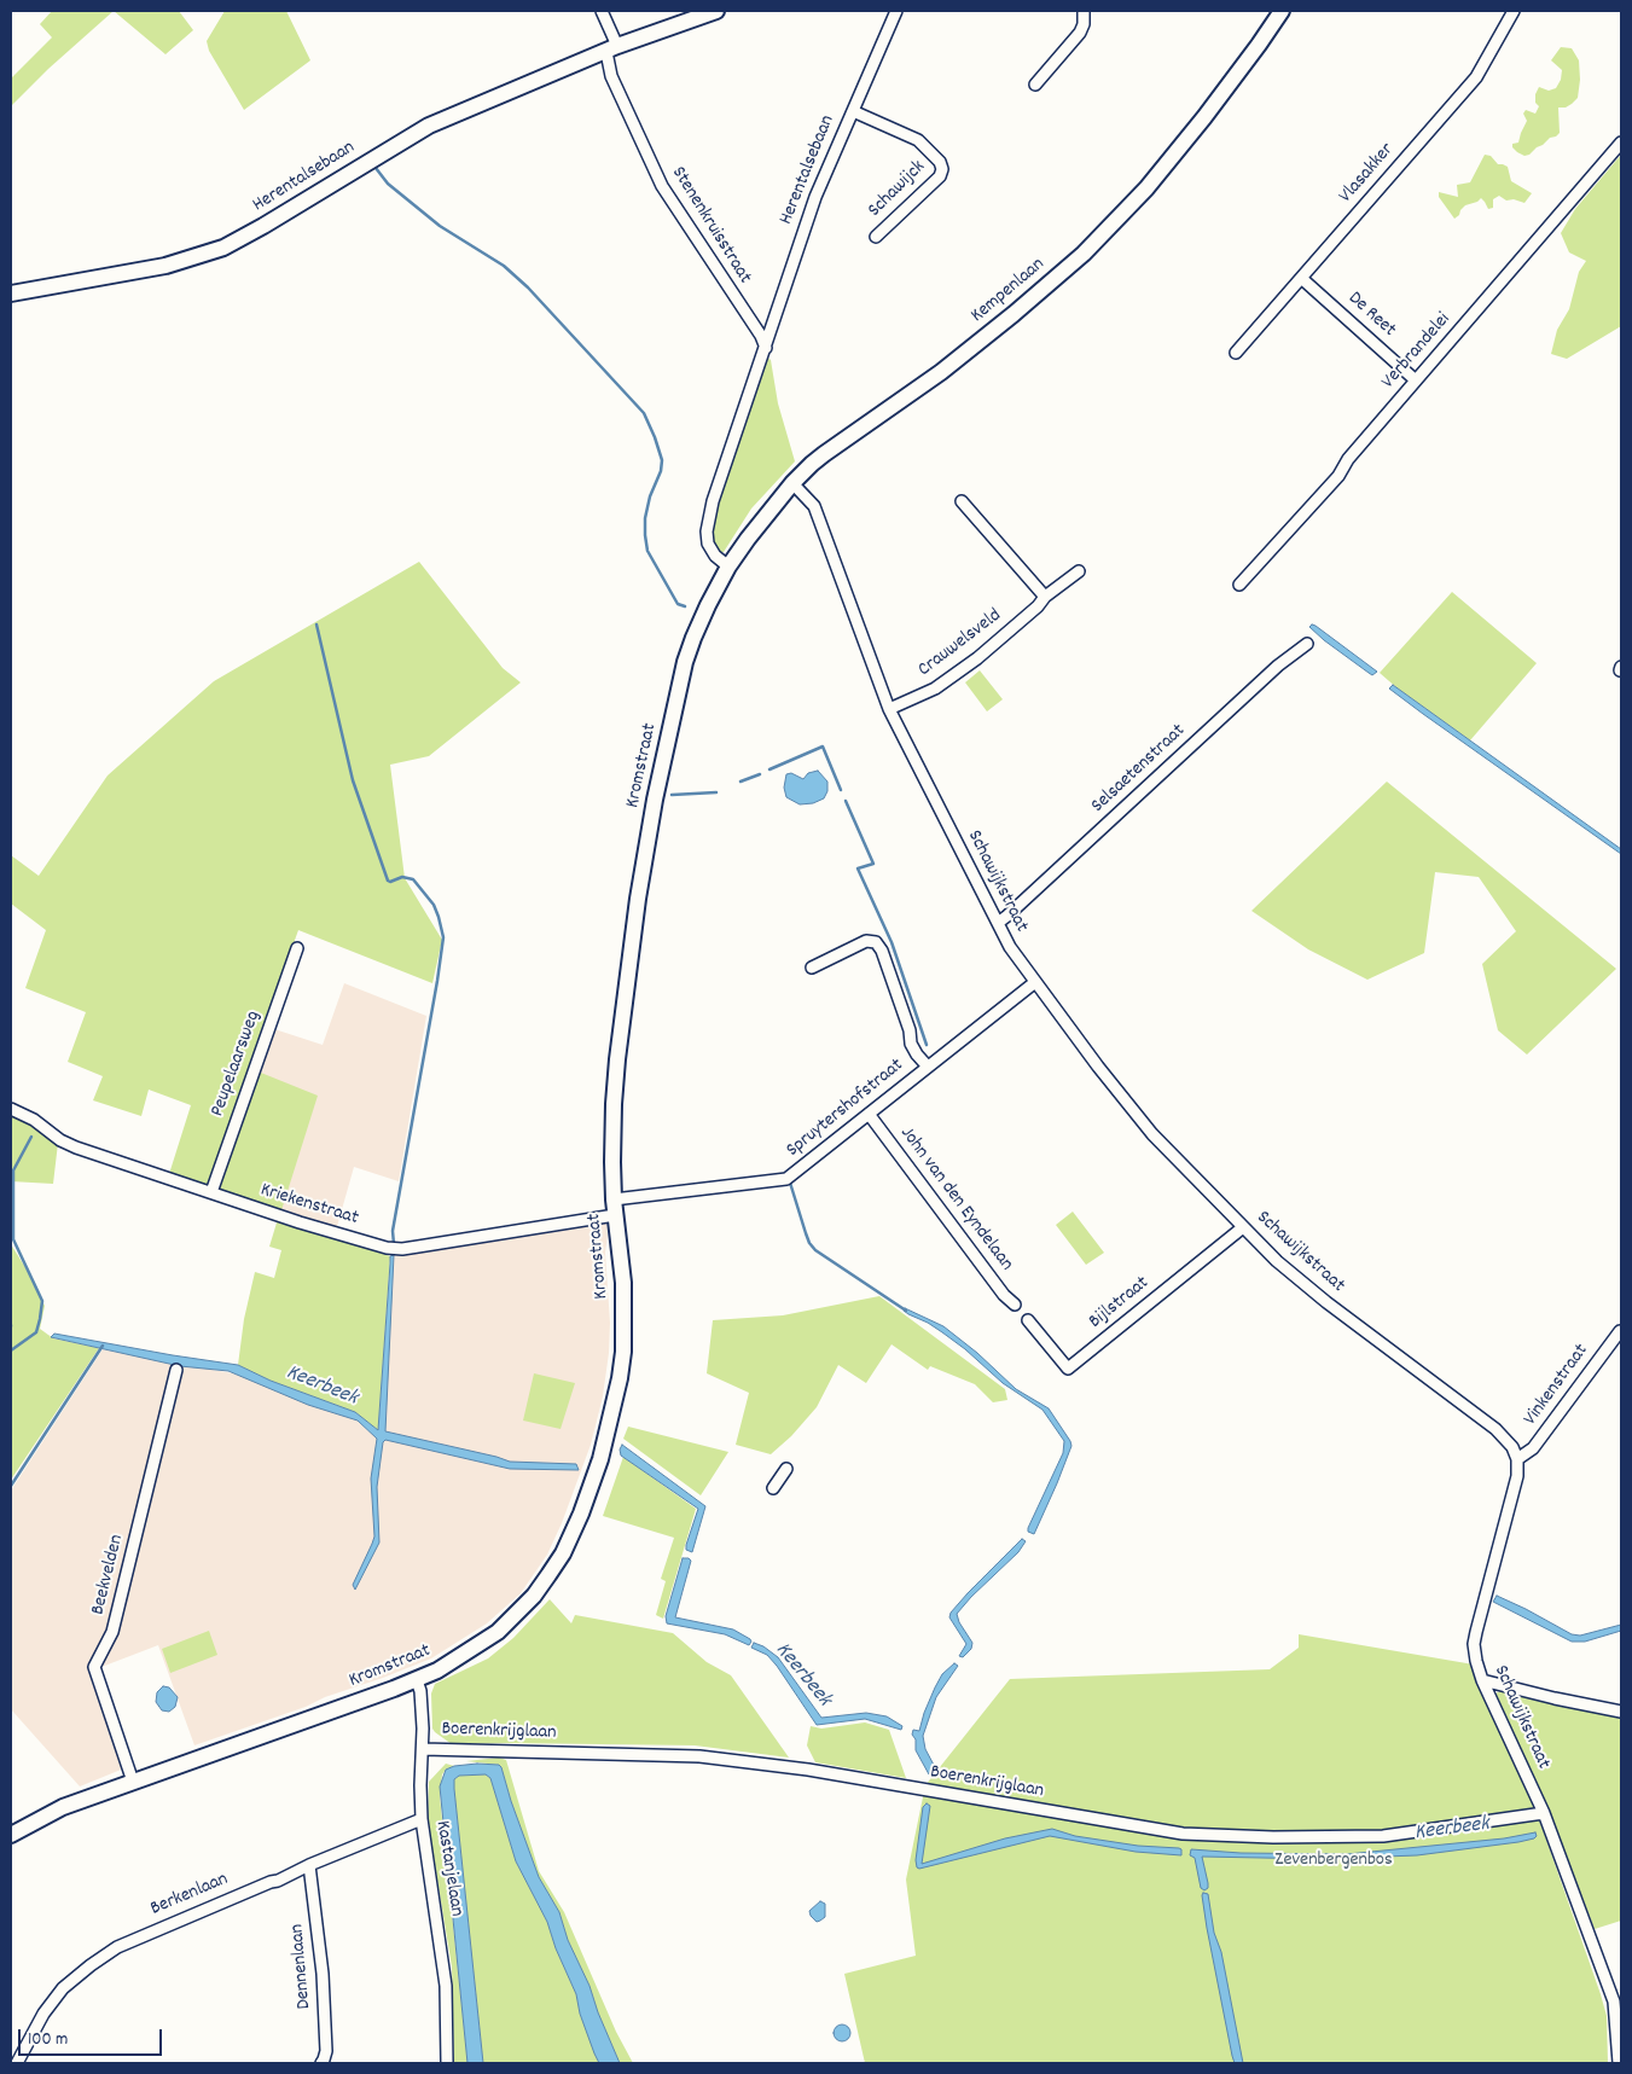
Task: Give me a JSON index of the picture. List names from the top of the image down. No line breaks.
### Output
{"streets":{"main road":["Herentalsebaan","Kempenlaan","Kromstraat"],"street":["Vlasakker","Schawijck","Stenenkruisstraat","De Reet","Verbrandelei","Crauwelsveld","Selsaetenstraat","Schawijkstraat","Peupelaarsweg","Spruytershofstraat","John van den Eyndelaan","Kriekenstraat","Bijlstraat","Vinkenstraat","Beekvelden","Boerenkrijglaan","Kastanjelaan","Berkenlaan","Dennenlaan"]},"crossings":[["Herentalsebaan","Schawijck"],["Herentalsebaan","Stenenkruisstraat"],["Vlasakker","De Reet"],["Kempenlaan","Kromstraat"],["Kempenlaan","Schawijkstraat"],["De Reet","Verbrandelei"],["Crauwelsveld","Schawijkstraat"],["Kromstraat","Spruytershofstraat"],["Kromstraat","Kriekenstraat"],["Kromstraat","Beekvelden"],["Kromstraat","Kastanjelaan"],["Selsaetenstraat","Schawijkstraat"],["Schawijkstraat","Spruytershofstraat"],["Schawijkstraat","Bijlstraat"],["Schawijkstraat","Vinkenstraat"],["Schawijkstraat","Boerenkrijglaan"],["Peupelaarsweg","Kriekenstraat"],["Spruytershofstraat","John van den Eyndelaan"],["Boerenkrijglaan","Kastanjelaan"],["Kastanjelaan","Berkenlaan"],["Berkenlaan","Dennenlaan"]],"water":["Keerbeek"],"parks":["Zevenbergenbos"],"scale_bar":"100 m"}
